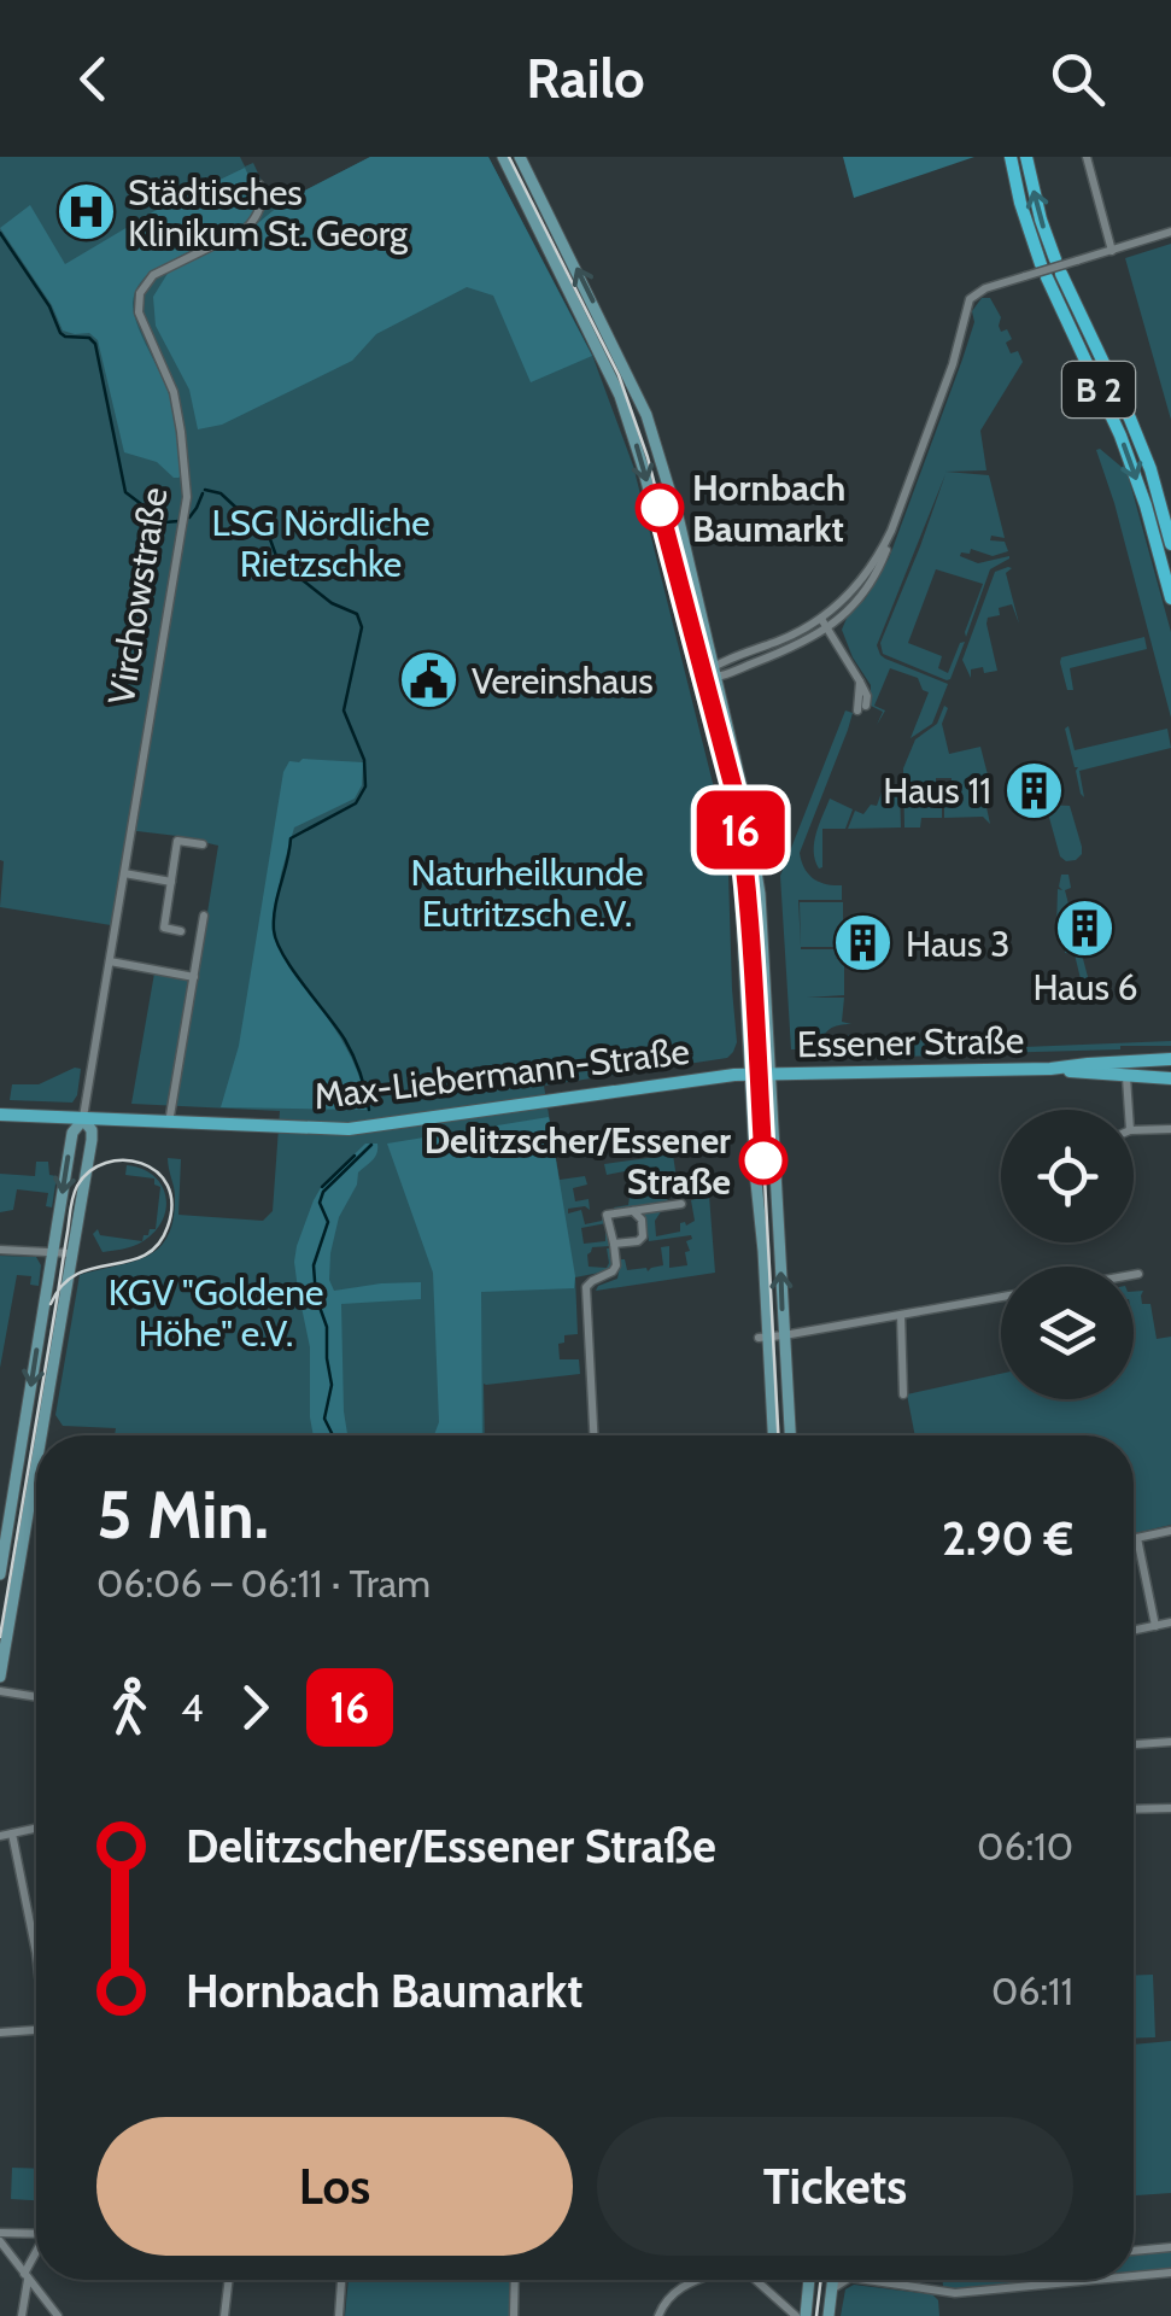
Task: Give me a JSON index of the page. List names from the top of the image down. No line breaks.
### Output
{"streets":{"highway":["B 2"],"main road":["Virchowstraße","Essener Straße","Max-Liebermann-Straße"]},"crossings":[["Virchowstraße","Max-Liebermann-Straße"],["Essener Straße","Max-Liebermann-Straße"]],"parks":["LSG Nördliche Rietzschke","Naturheilkunde Eutritzsch e.V.","KGV \"Goldene Höhe\" e.V."],"places":{"hospital":["Städtisches Klinikum St. Georg"],"other":["Hornbach Baumarkt","Delitzscher/Essener Straße"],"public building":["Vereinshaus"],"building":["Haus 11","Haus 6","Haus 3"]},"lines":["tram line 16"],"page":{"header":"Railo","on_map":"16","heading":["5 Min.","06:06 – 06:11 · Tram","2.90 €"],"legs":["4","16"],"list":[{"name":"Delitzscher/Essener Straße","value":"06:10"},{"name":"Hornbach Baumarkt","value":"06:11"}],"buttons":["Los","Tickets"]}}
